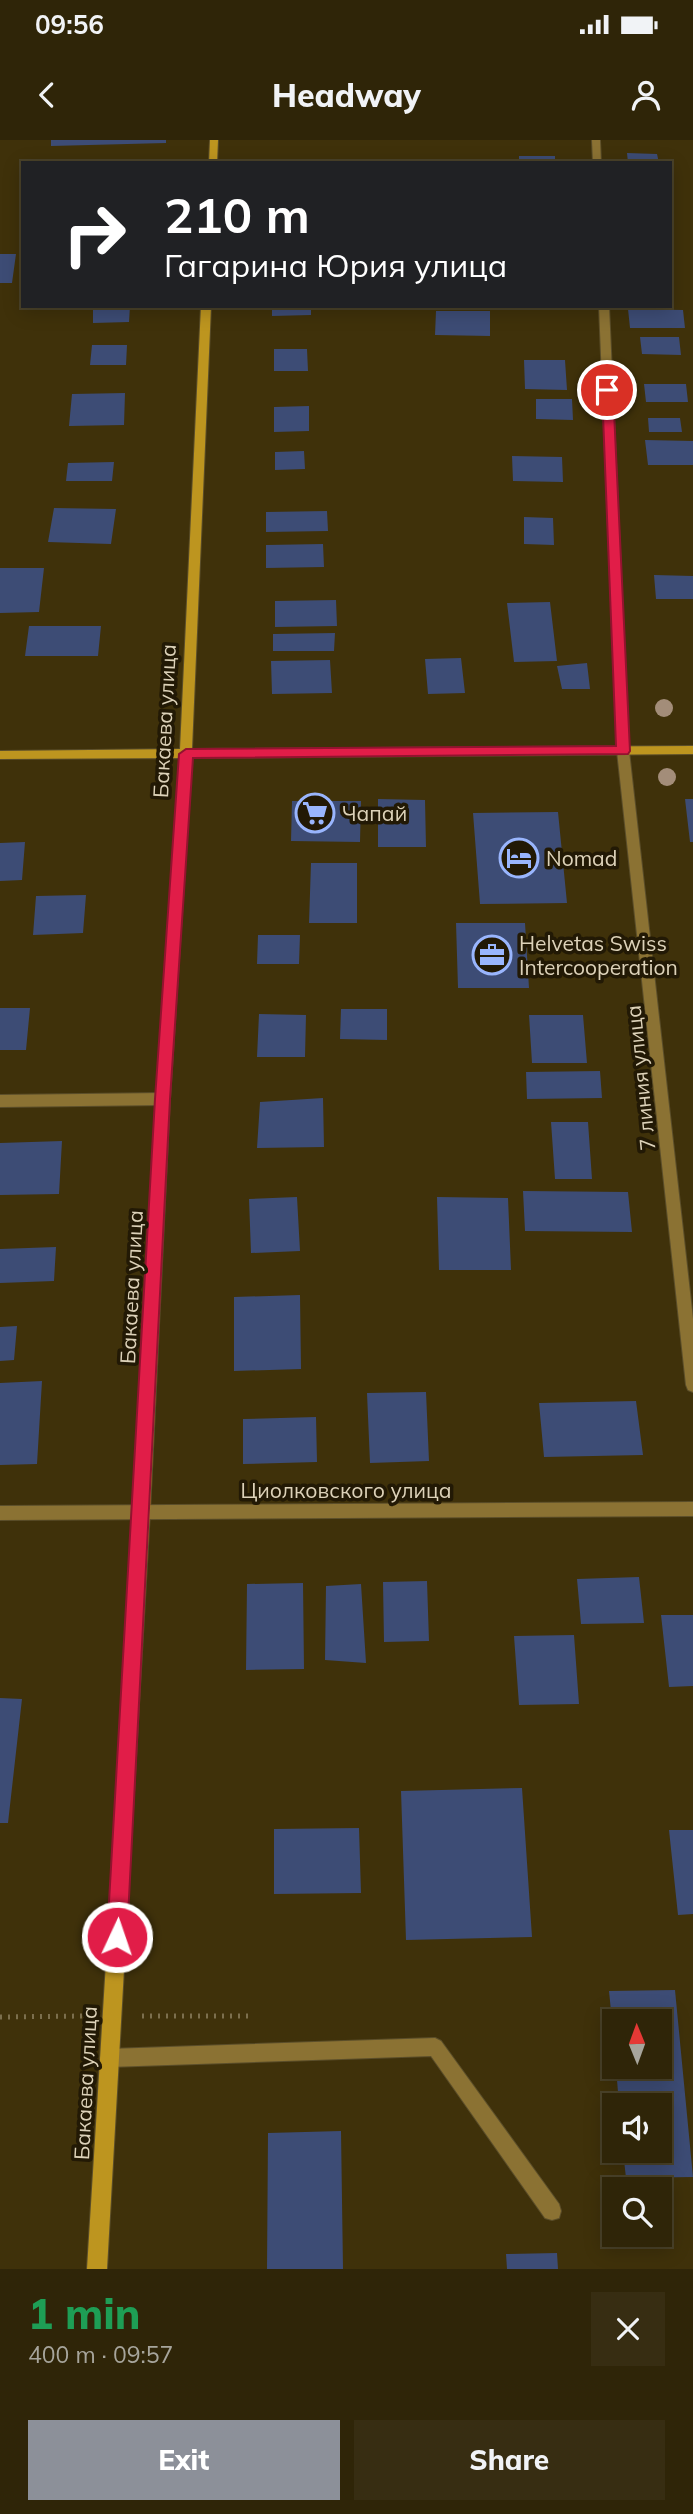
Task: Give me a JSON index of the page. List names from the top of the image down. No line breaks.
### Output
{"streets":{"main road":["Бакаева улица"],"street":["7 линия улица","Циолковского улица"]},"crossings":[["Бакаева улица","Циолковского улица"]],"places":{"supermarket":["Чапай"],"hotel":["Nomad"],"office":["Helvetas Swiss Intercooperation"]},"north":"top","page":{"status":"09:56","header":"Headway","turn":["210 m","Гагарина Юрия улица"],"heading":["1 min","400 m · 09:57"],"buttons":["Exit","Share"]}}
